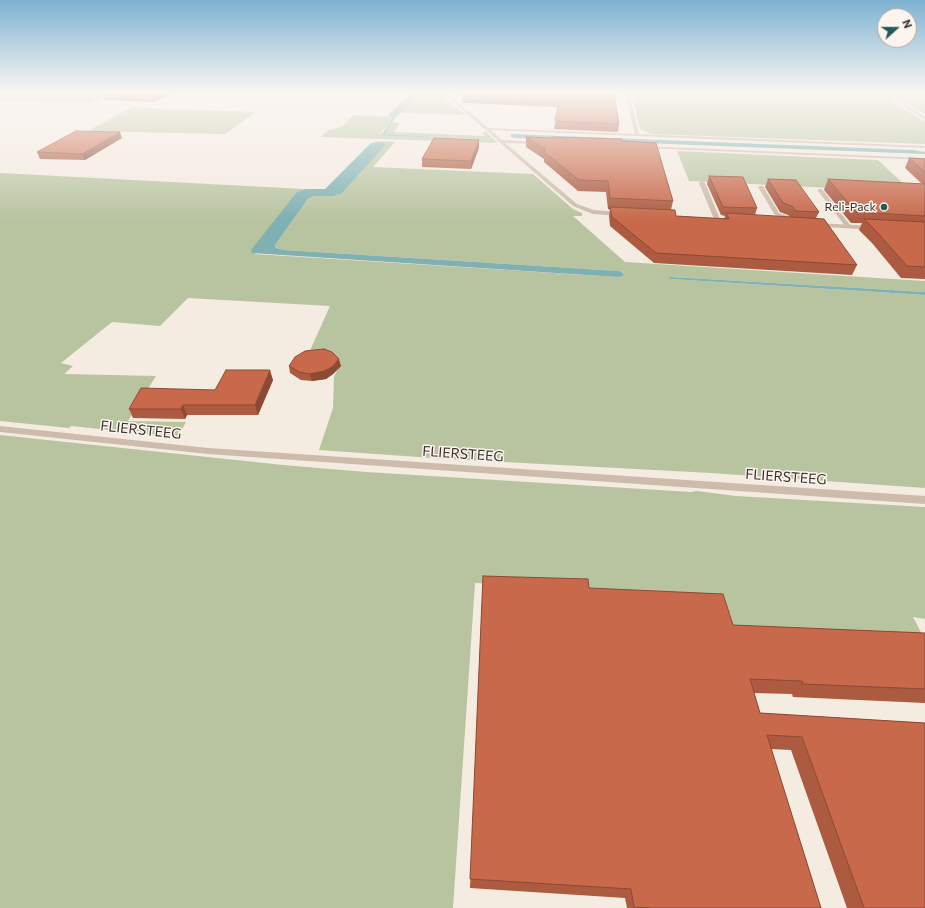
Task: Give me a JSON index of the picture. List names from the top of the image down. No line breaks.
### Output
{"streets":{"street":["FLIERSTEEG"]},"places":["Reli-Pack"],"north":"right"}
